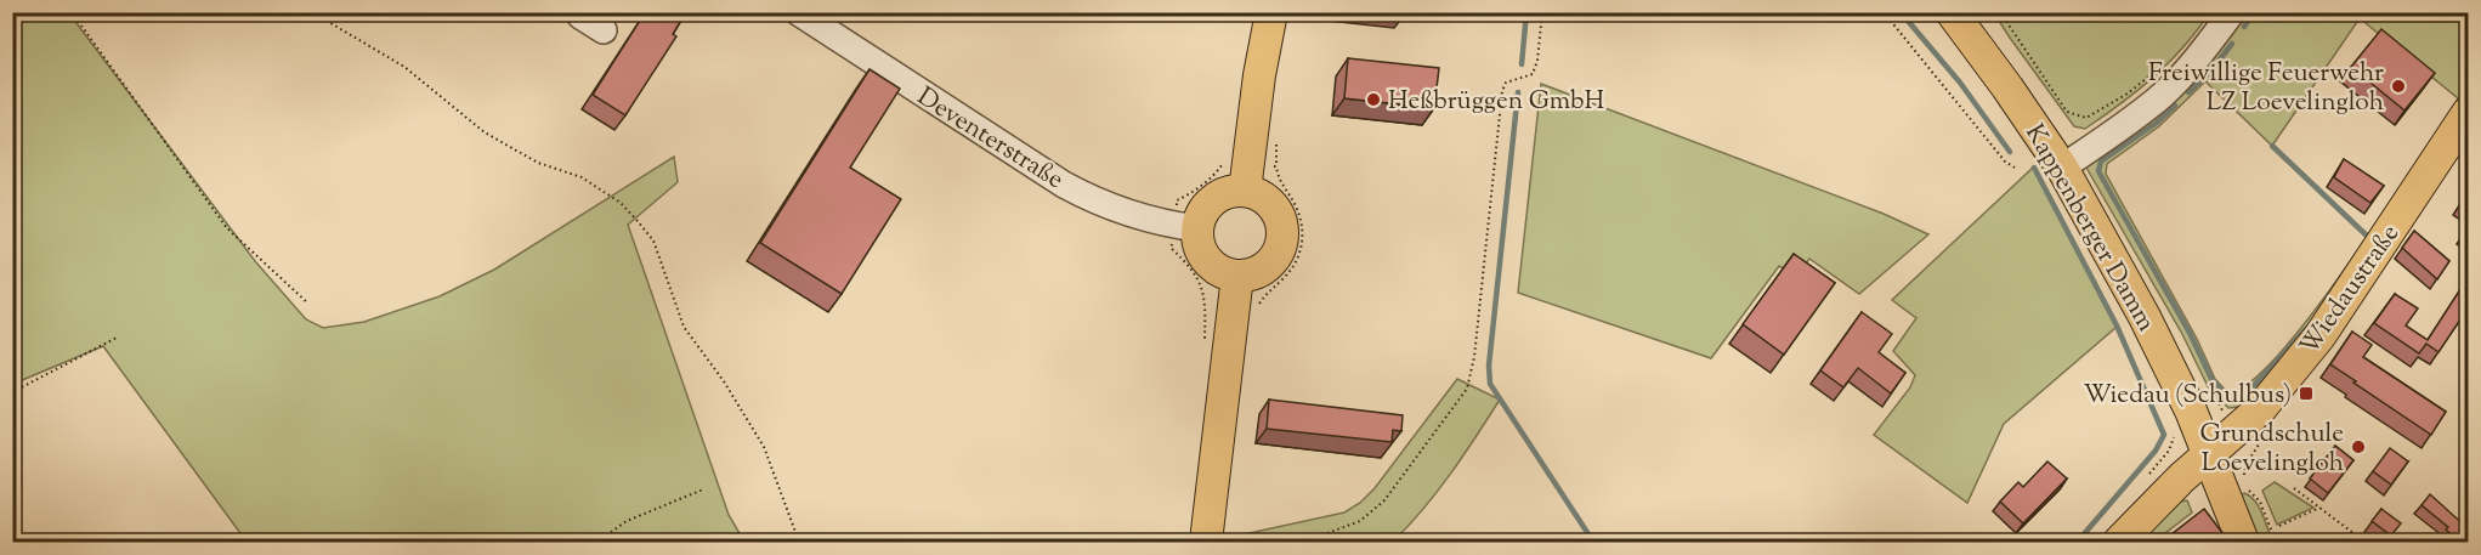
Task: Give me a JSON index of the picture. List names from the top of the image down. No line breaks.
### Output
{"streets":{"main road":["Kappenberger Damm","Wiedaustraße"],"street":["Deventerstraße"]},"crossings":[["Kappenberger Damm","Wiedaustraße"]],"places":{"other":["Freiwillige Feuerwehr LZ Loevelingloh","Heßbrüggen GmbH","Grundschule Loevelingloh"],"transit":["Wiedau (Schulbus)"]}}
